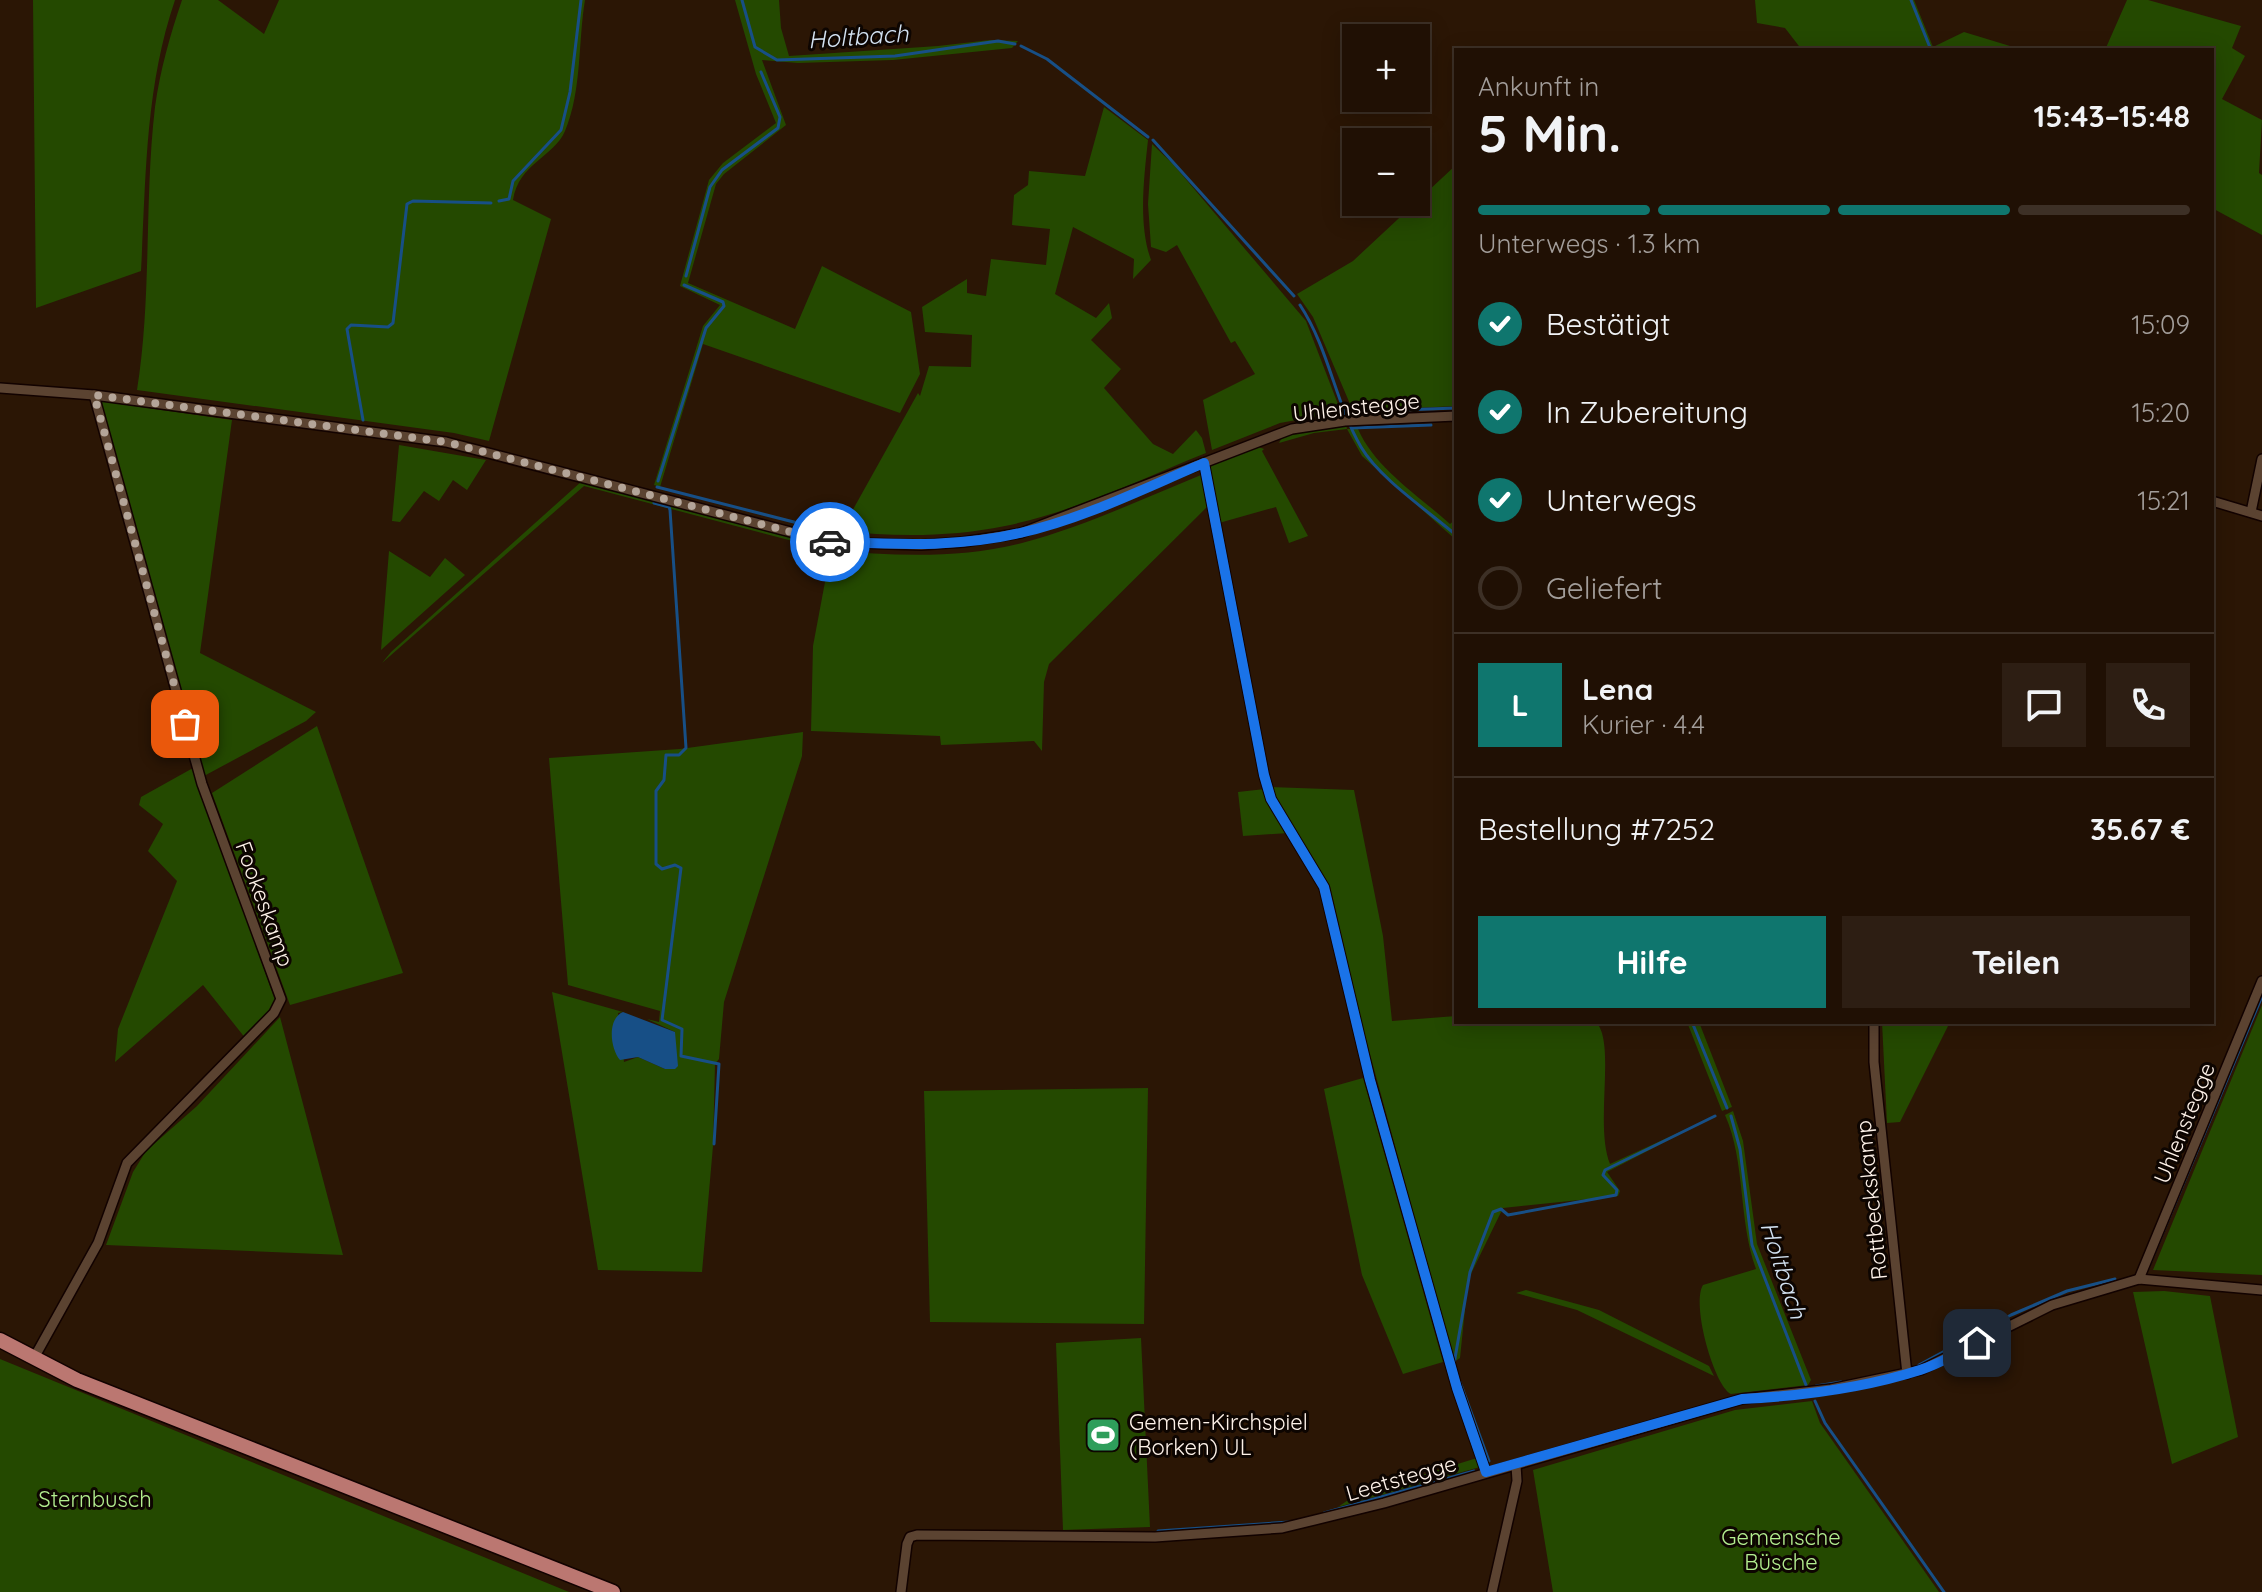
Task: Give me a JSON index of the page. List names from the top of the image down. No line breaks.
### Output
{"streets":{"street":["Uhlenstegge","Fookeskamp","Rottbeckskamp","Leetstegge"]},"crossings":[["Uhlenstegge","Fookeskamp"],["Uhlenstegge","Leetstegge"],["Rottbeckskamp","Leetstegge"]],"water":["Holtbach"],"parks":["Sternbusch","Gemensche Büsche"],"places":{"sports":["Gemen-Kirchspiel (Borken) UL"]},"page":{"map_buttons":["+","−"],"heading":["5 Min.","Ankunft in","15:43–15:48"],"panel":["Lena","Kurier · 4.4","Bestellung #7252","35.67 €"],"bar":"Unterwegs · 1.3 km","list":[["Bestätigt","15:09"],["In Zubereitung","15:20"],["Unterwegs","15:21"],"Geliefert"],"round":"L","buttons":["Hilfe","Teilen"]}}
